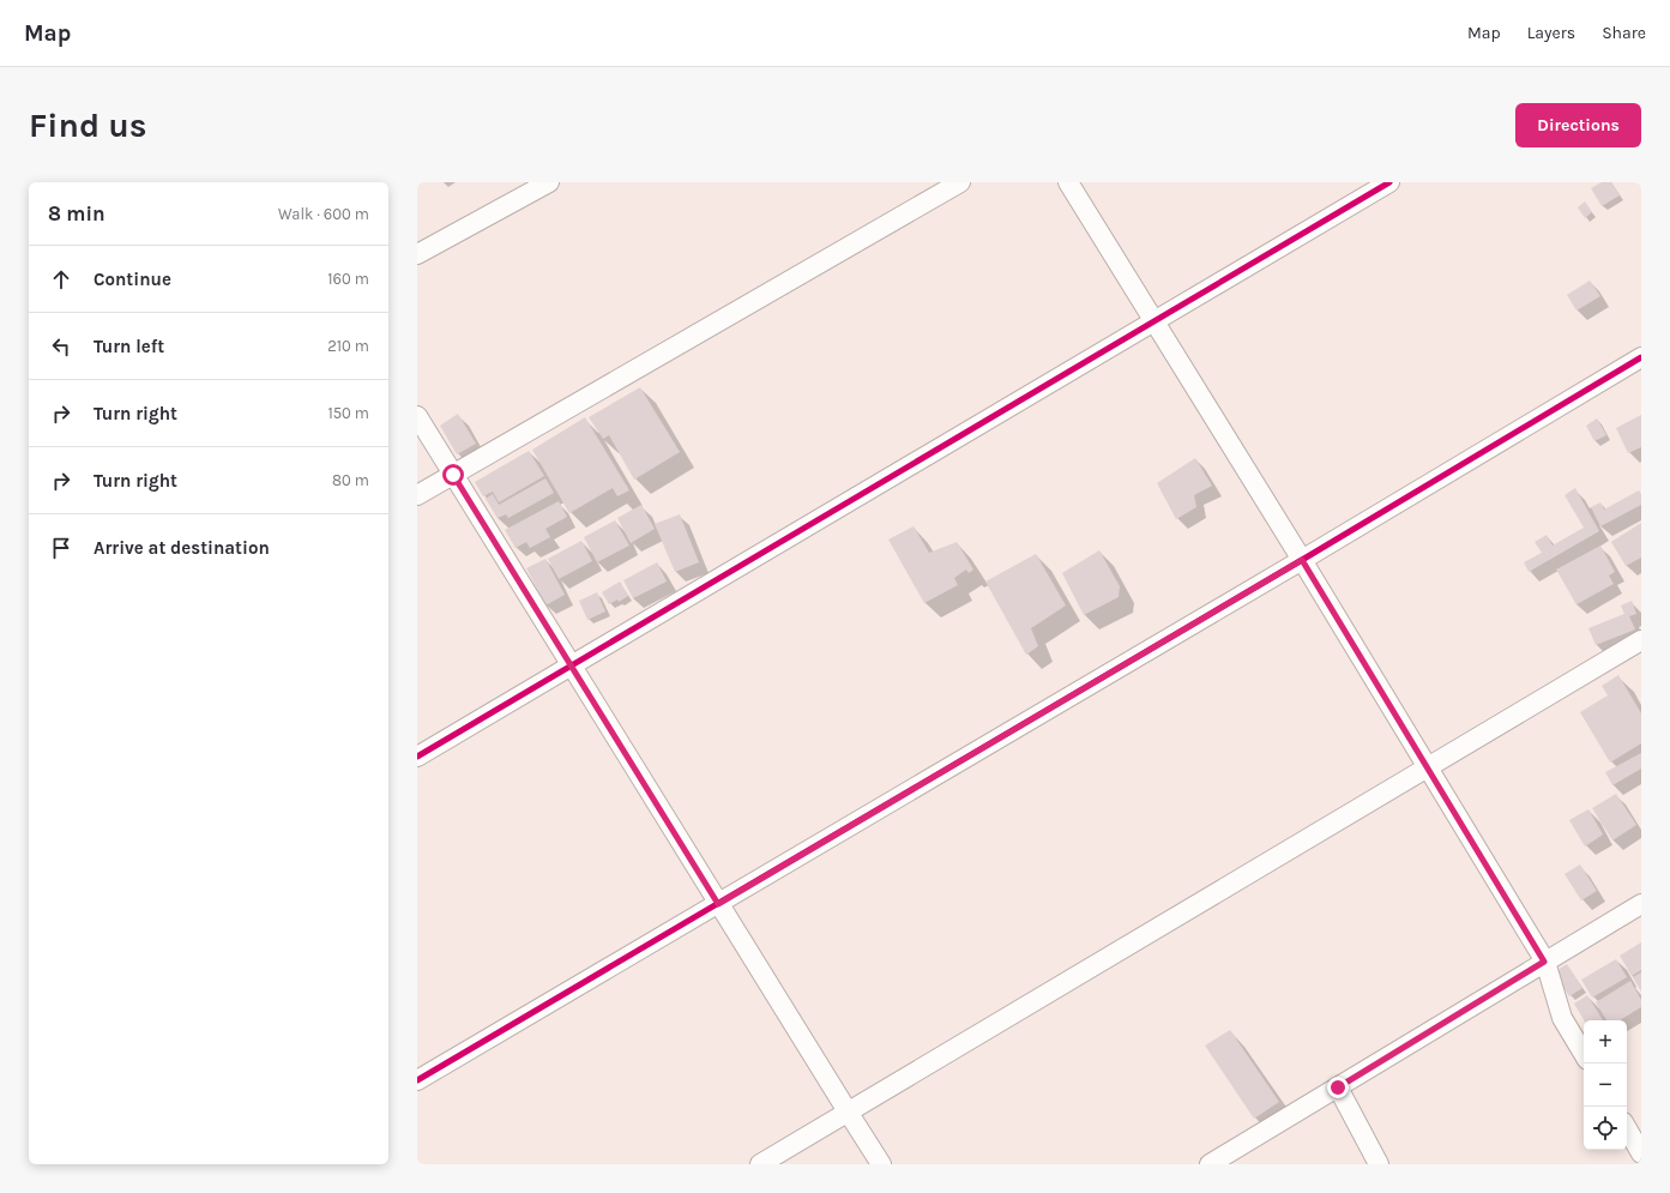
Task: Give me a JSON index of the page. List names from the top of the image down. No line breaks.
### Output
{"page":{"header":"Map","nav":["Map","Layers","Share"],"buttons":"Directions","title":"Find us","heading":["8 min","Walk · 600 m"],"list":[["Continue","160 m"],["Turn left","210 m"],["Turn right","150 m"],["Turn right","80 m"],"Arrive at destination"],"map_buttons":["+","−"]}}
